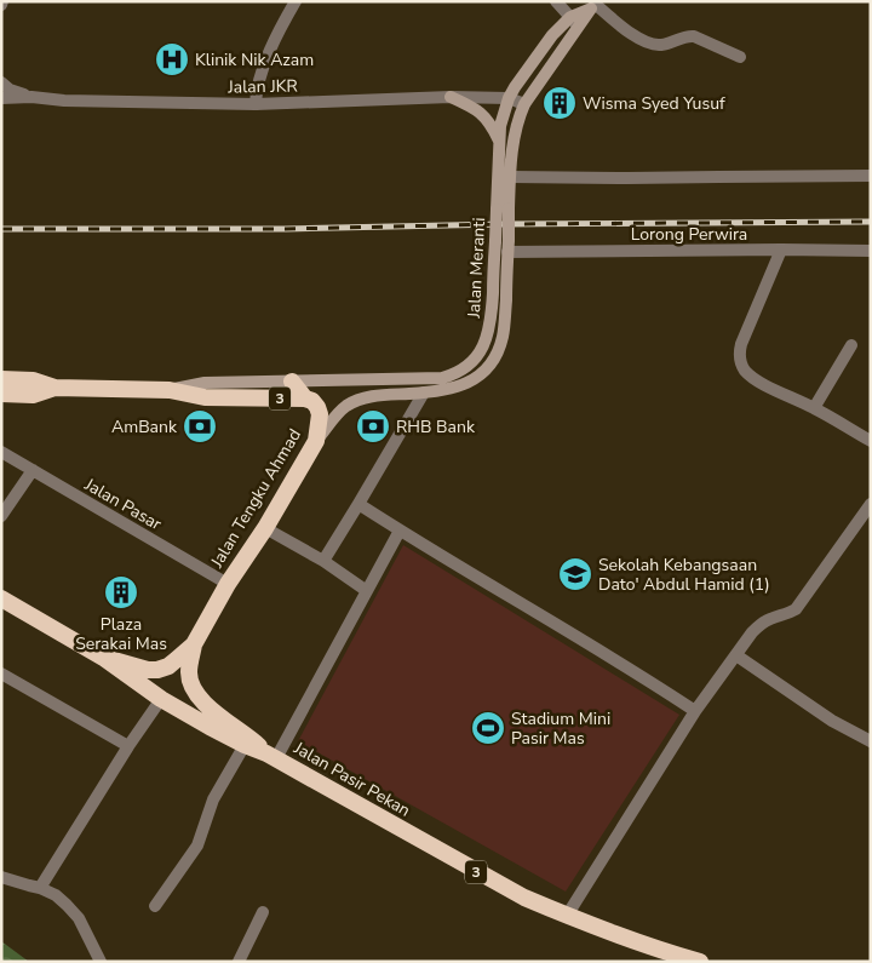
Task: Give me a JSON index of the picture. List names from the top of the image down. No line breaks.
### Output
{"streets":{"highway":["3","Jalan Tengku Ahmad","Jalan Pasir Pekan"],"main road":["Jalan Meranti"],"street":["Jalan JKR","Lorong Perwira","Jalan Pasar"]},"crossings":[["Jalan JKR","Jalan Meranti"],["Lorong Perwira","Jalan Meranti"],["Jalan Meranti","3"],["3","Jalan Tengku Ahmad"],["3","Jalan Pasir Pekan"],["Jalan Tengku Ahmad","Jalan Pasar"]],"places":{"hospital":["Klinik Nik Azam"],"building":["Wisma Syed Yusuf","Plaza Serakai Mas"],"bank":["AmBank","RHB Bank"],"school or university":["Sekolah Kebangsaan Dato' Abdul Hamid (1)"],"sports":["Stadium Mini Pasir Mas"]}}
